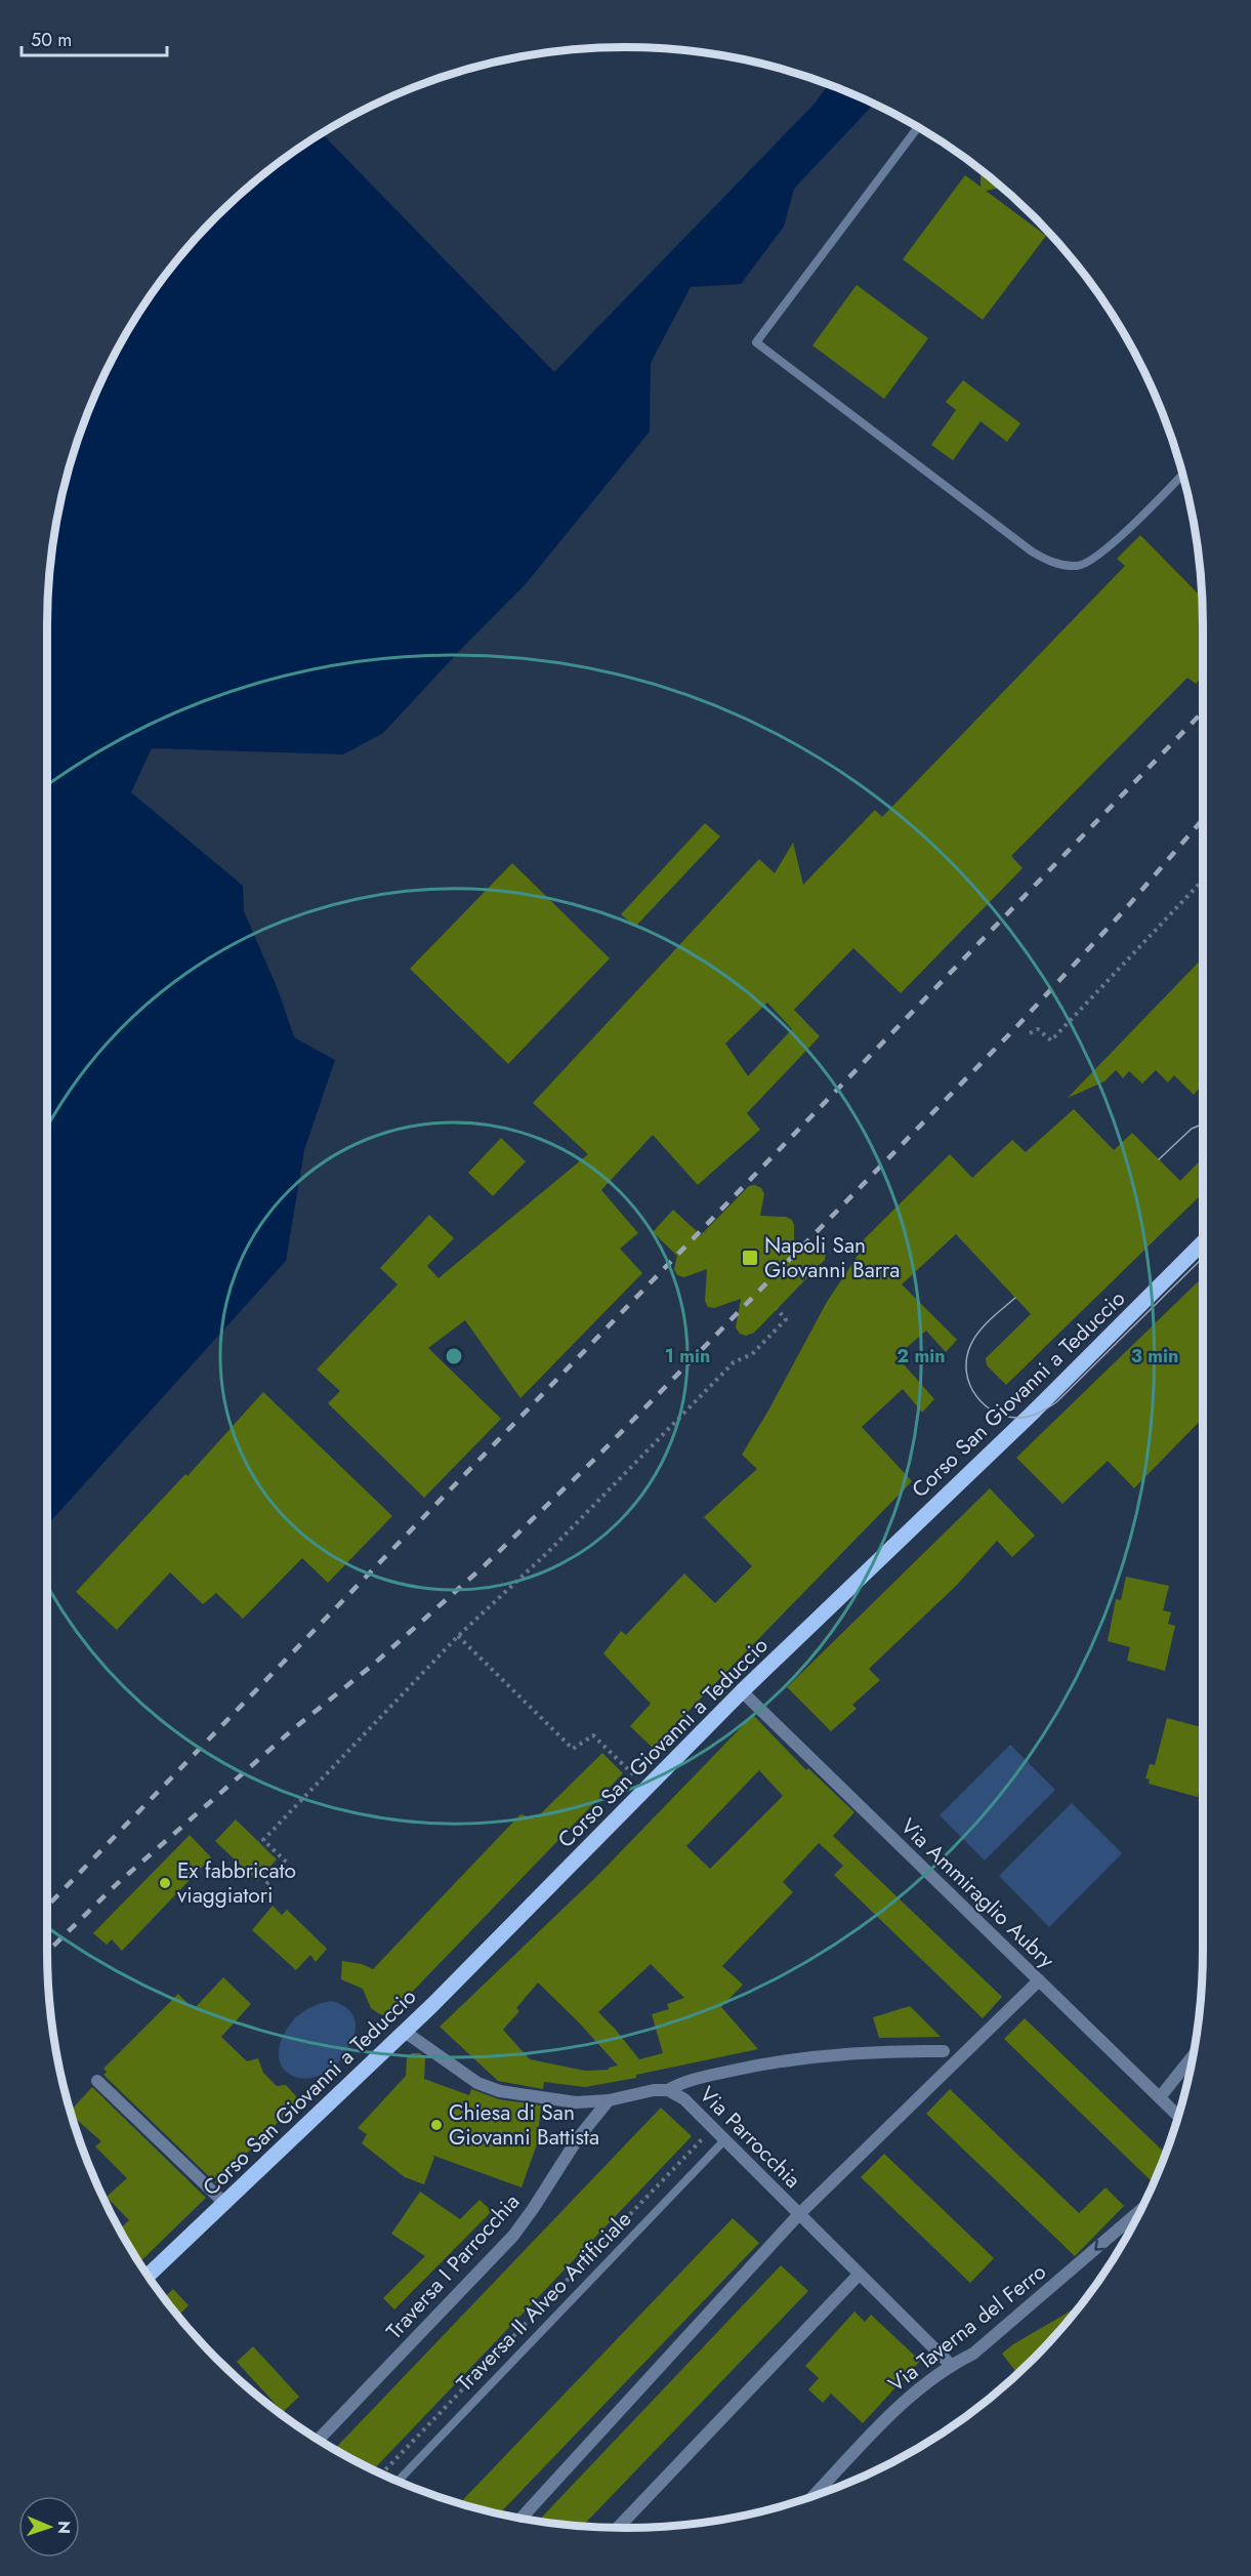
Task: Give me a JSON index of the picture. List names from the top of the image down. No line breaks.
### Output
{"streets":{"main road":["Corso San Giovanni a Teduccio"],"street":["Via Ammiraglio Aubry","Via Parrocchia","Traversa I Parrocchia","Via Taverna del Ferro"],"lane":["Traversa II Alveo Artificiale"]},"crossings":[["Corso San Giovanni a Teduccio","Via Ammiraglio Aubry"],["Corso San Giovanni a Teduccio","Via Parrocchia"],["Via Parrocchia","Traversa I Parrocchia"],["Via Parrocchia","Traversa II Alveo Artificiale"],["Via Parrocchia","Via Taverna del Ferro"]],"one_way":["Via Taverna del Ferro"],"places":{"transit":["Napoli San Giovanni Barra"],"other":["Ex fabbricato viaggiatori","Chiesa di San Giovanni Battista"]},"scale_bar":"50 m","north":"right","rings":["1 min","2 min","3 min"]}
